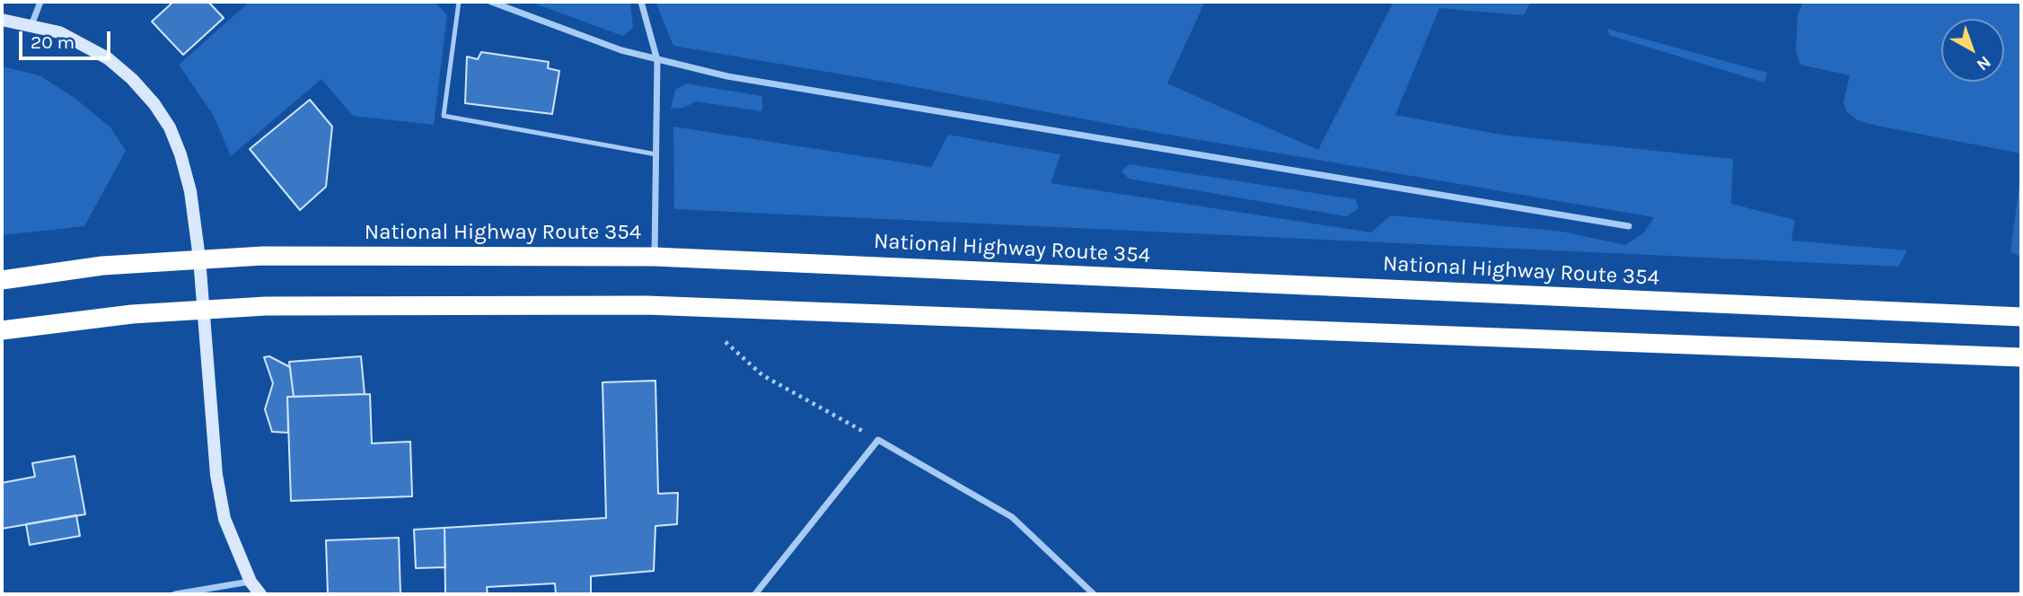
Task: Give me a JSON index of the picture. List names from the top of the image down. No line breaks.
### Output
{"streets":{"highway":["National Highway Route 354"]},"scale_bar":"20 m","north":"bottom right"}
